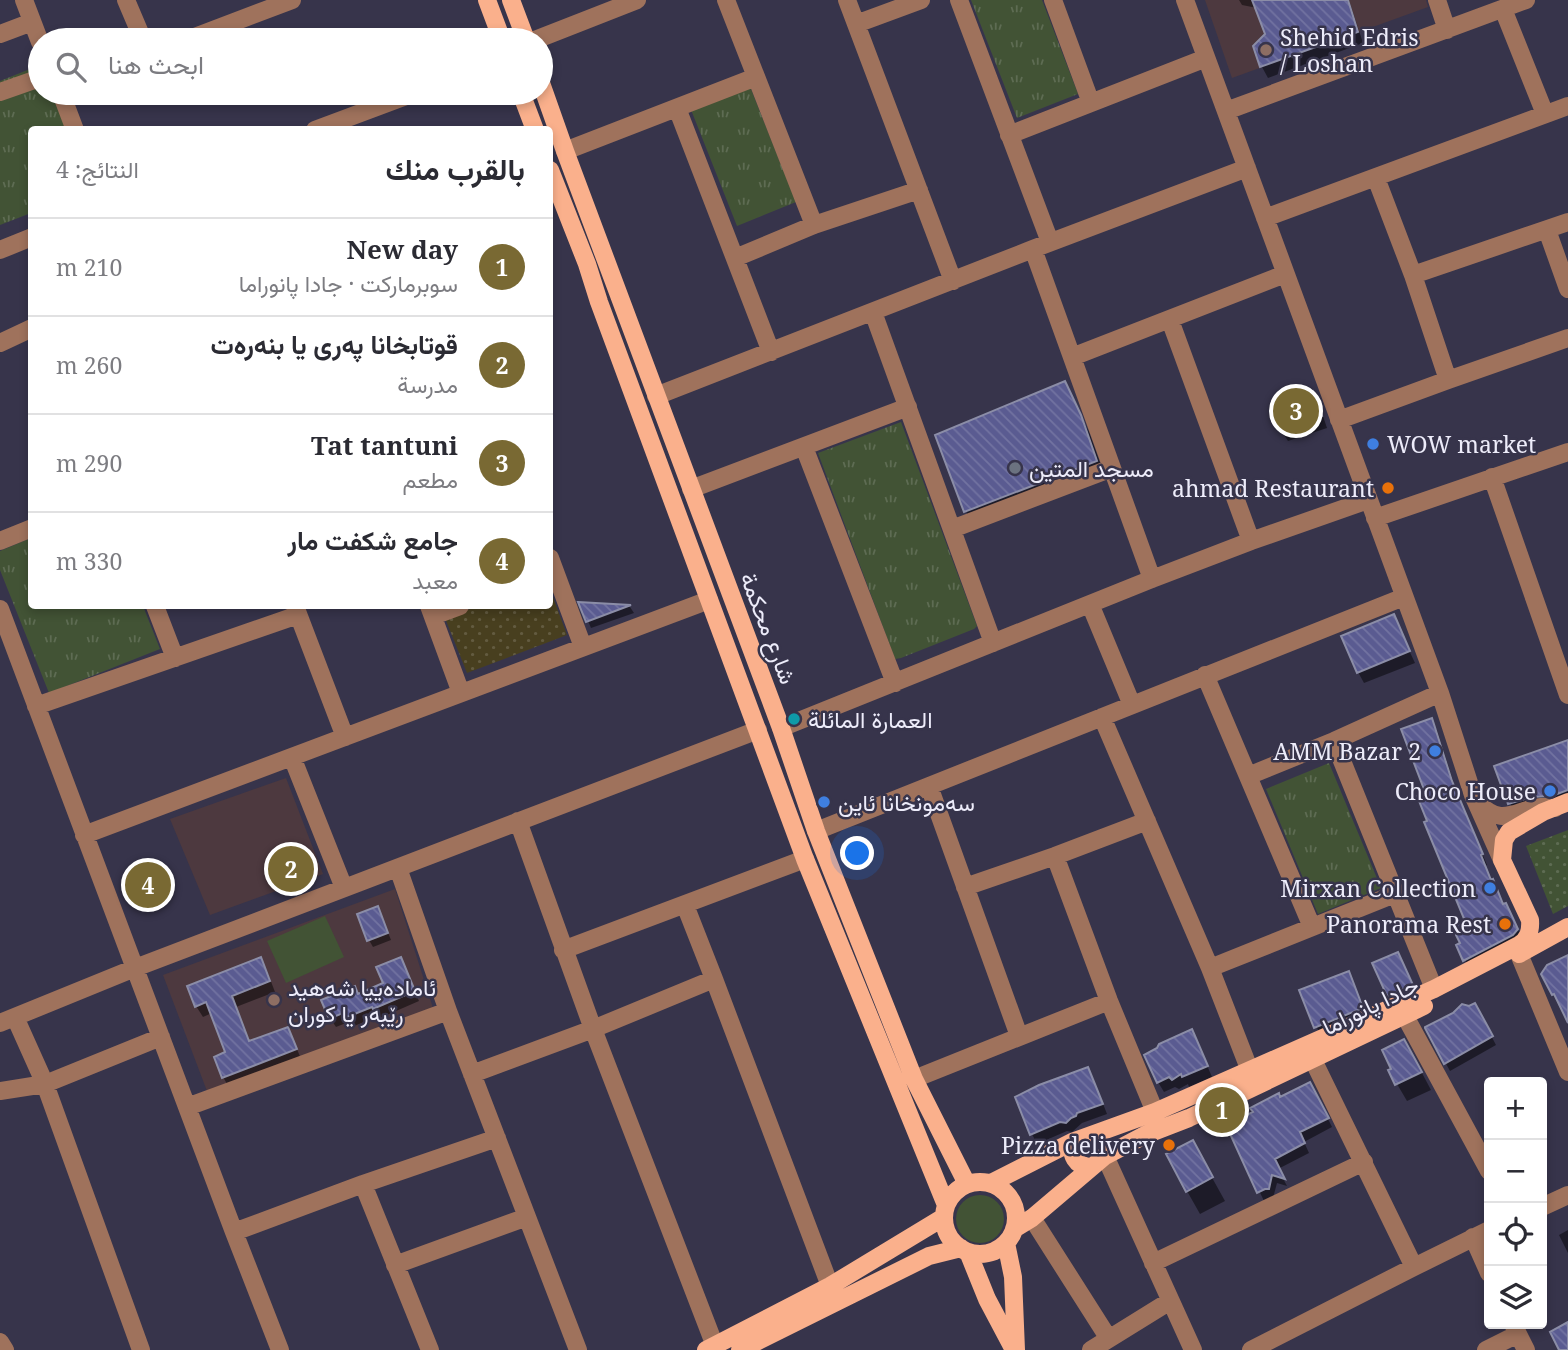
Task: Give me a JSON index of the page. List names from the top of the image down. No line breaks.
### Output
{"streets":{"main road":["شارع محكمة","جادا پانوراما"]},"crossings":[["شارع محكمة","جادا پانوراما"]],"places":["Shehid Edris / Loshan","WOW market","مسجد المتين","ahmad Restaurant","العمارة المائلة","AMM Bazar 2","Choco House","سەمونخانا ئاین","Mirxan Collection","Panorama Rest","ئامادەییا شەهید رێبەر یا کوران","Pizza delivery"],"page":{"search":"ابحث هنا","heading":["بالقرب منك","النتائج: 4"],"list":[{"mark":"1","name":"New day","note":"سوبرماركت · جادا پانوراما","value":"210 m"},{"mark":"2","name":"قوتابخانا پەری یا بنەرەت","note":"مدرسة","value":"260 m"},{"mark":"3","name":"Tat tantuni","note":"مطعم","value":"290 m"},{"mark":"4","name":"جامع شكفت مار","note":"معبد","value":"330 m"}],"pins":["3","2","4","1"],"map_buttons":["+","−"]}}
